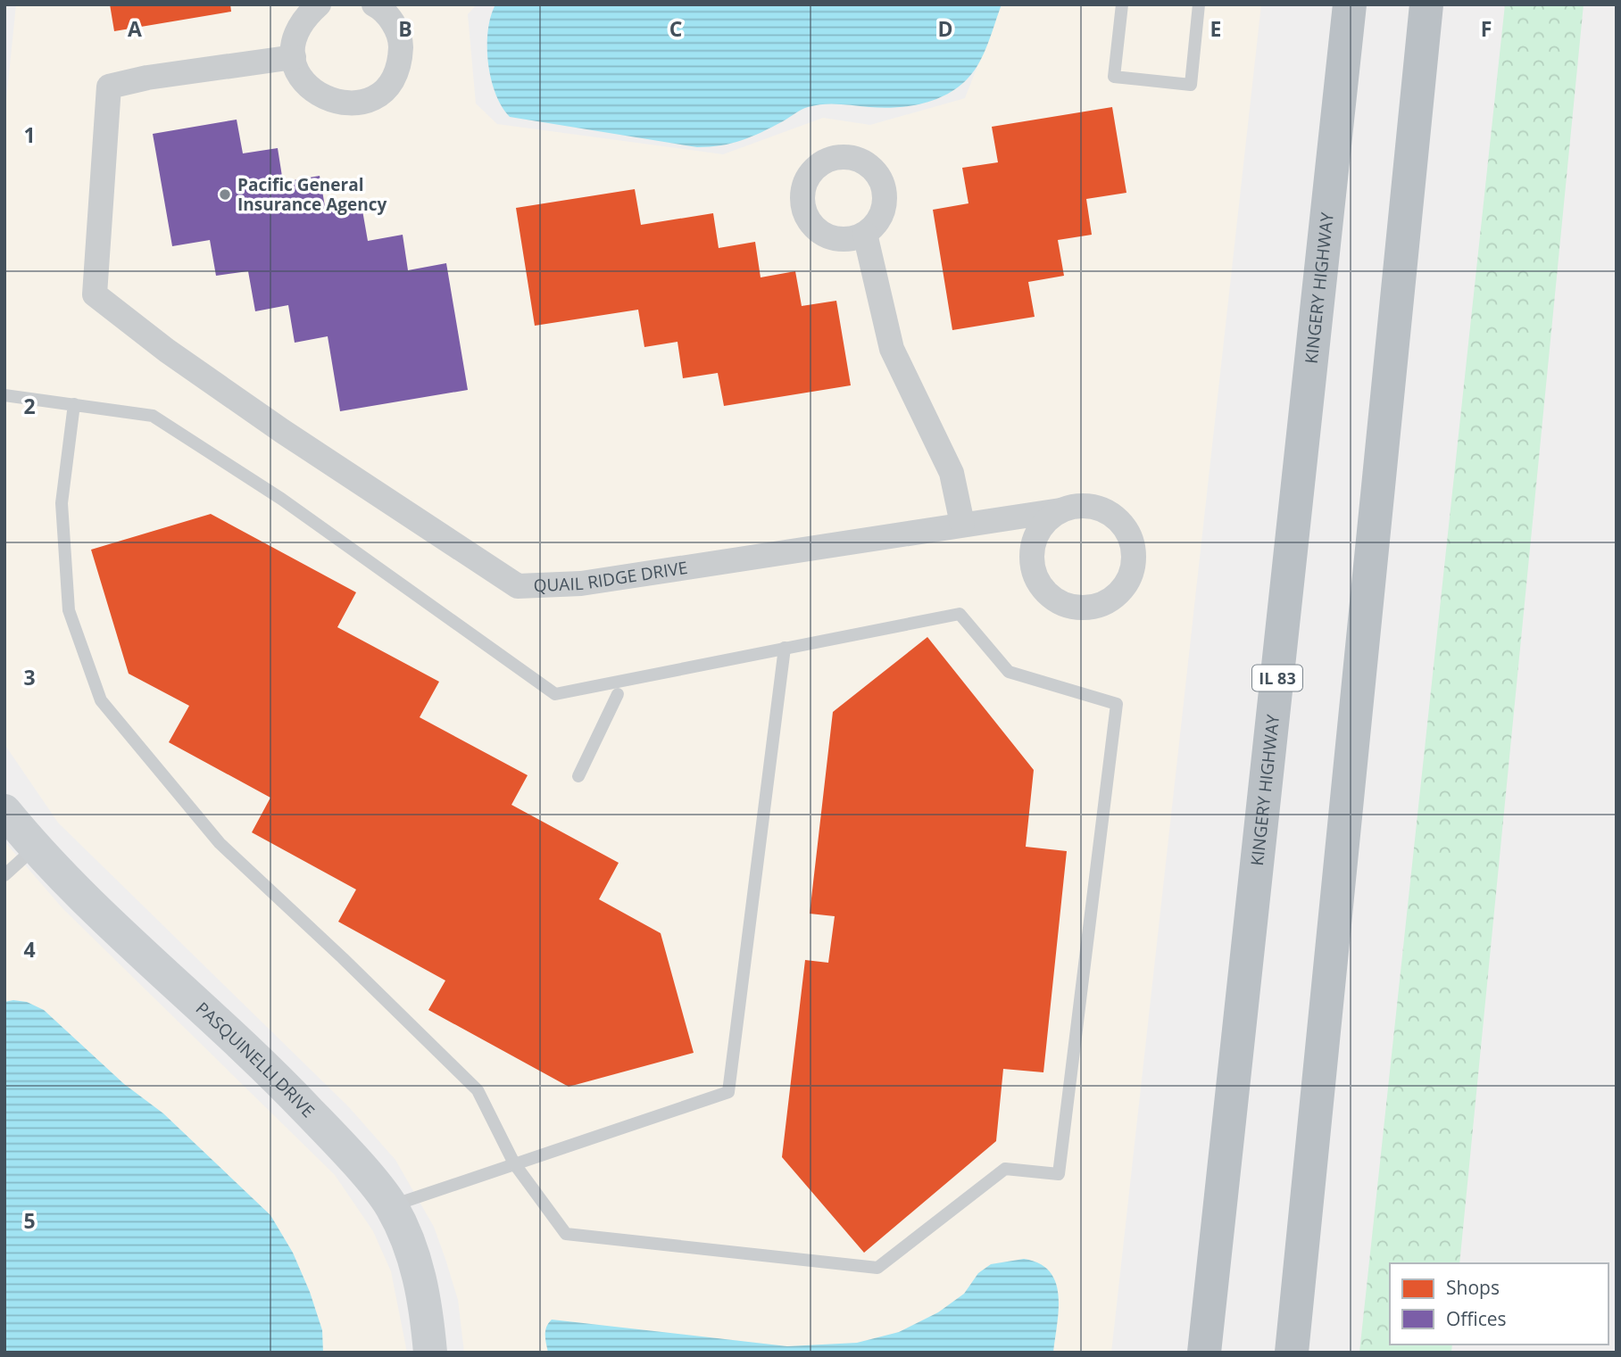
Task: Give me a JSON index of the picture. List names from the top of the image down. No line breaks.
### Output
{"streets":{"highway":["KINGERY HIGHWAY","IL 83"],"street":["QUAIL RIDGE DRIVE","PASQUINELLI DRIVE"]},"places":["Pacific General Insurance Agency"],"legend":["Shops","Offices"],"grid":{"columns":["A","B","C","D","E","F"],"rows":["1","2","3","4","5"]}}
